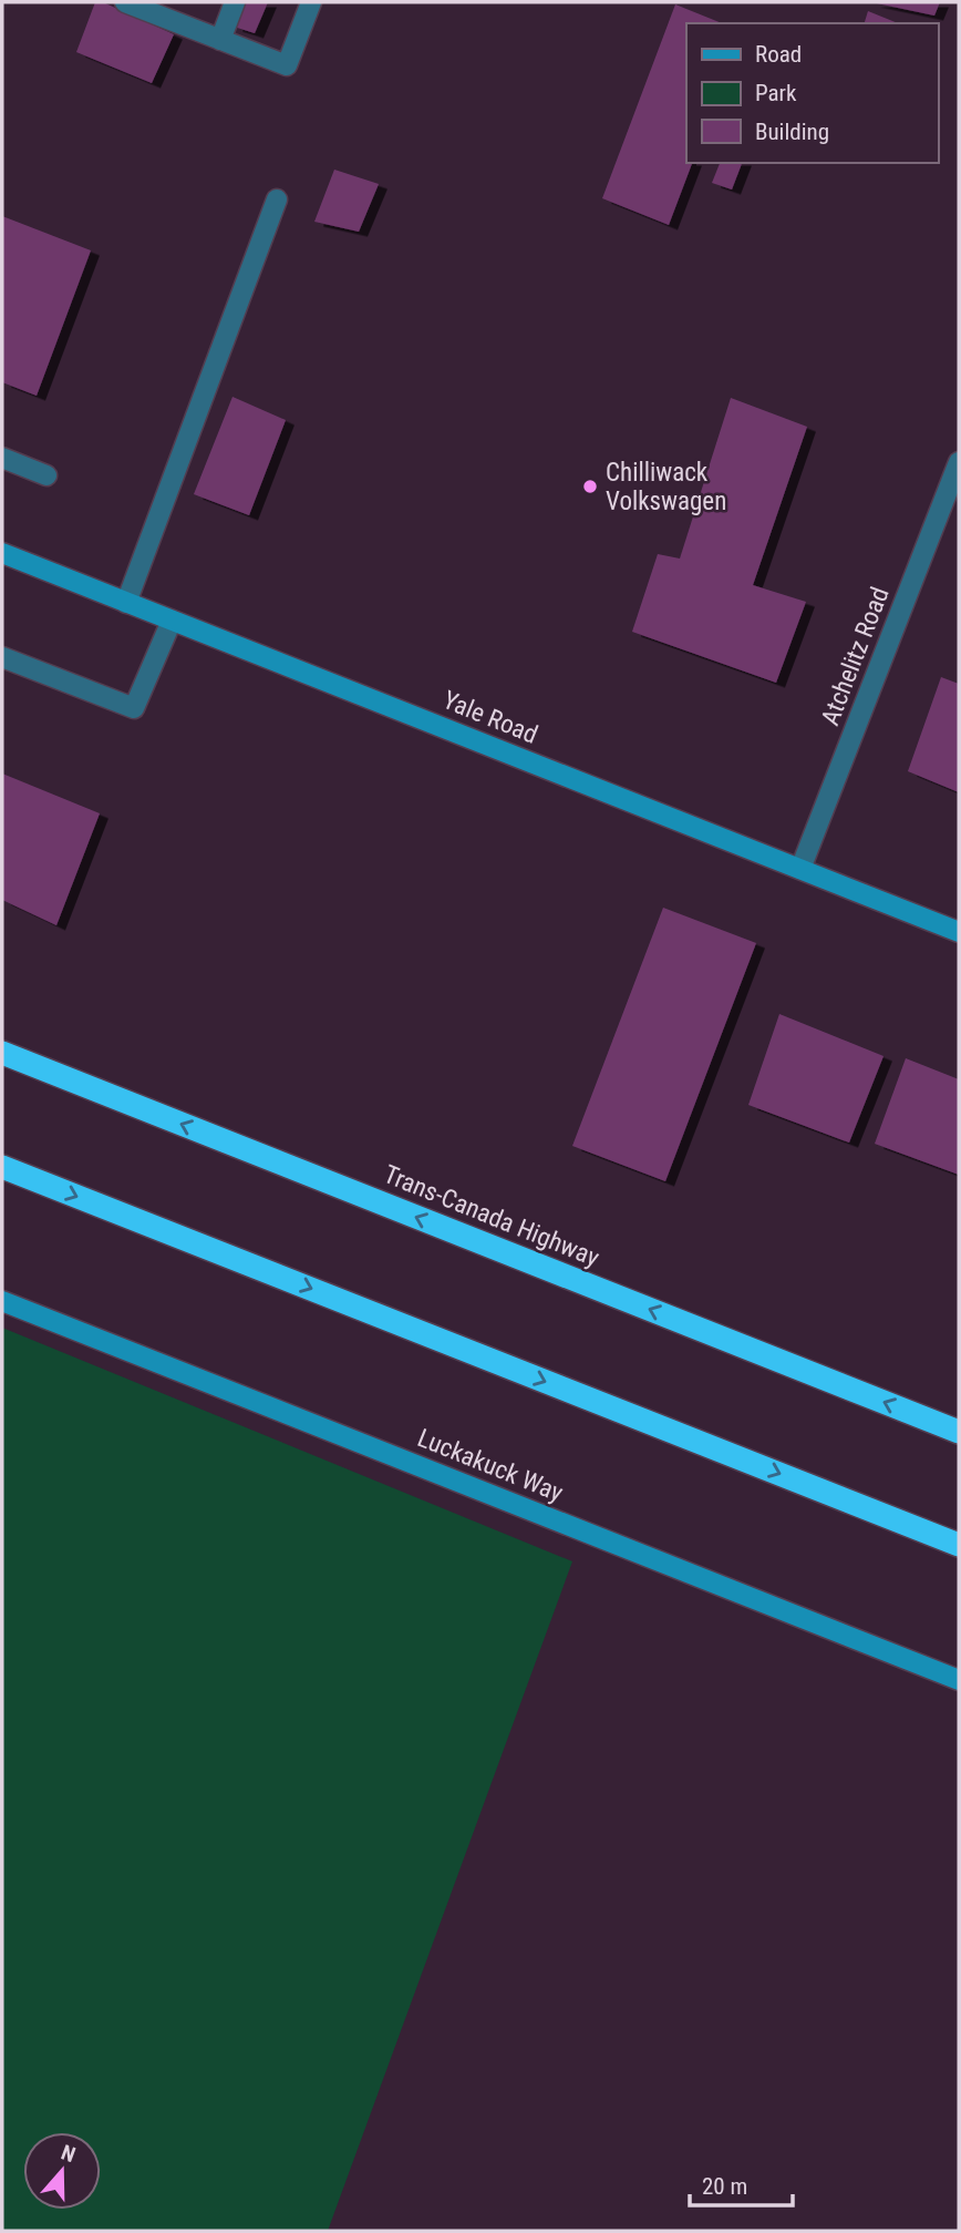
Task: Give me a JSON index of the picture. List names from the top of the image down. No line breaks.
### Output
{"streets":{"highway":["Trans-Canada Highway"],"street":["Atchelitz Road","Yale Road","Luckakuck Way"]},"crossings":[["Atchelitz Road","Yale Road"]],"places":["Chilliwack Volkswagen"],"legend":["Road","Park","Building"],"scale_bar":"20 m","north":"top"}
